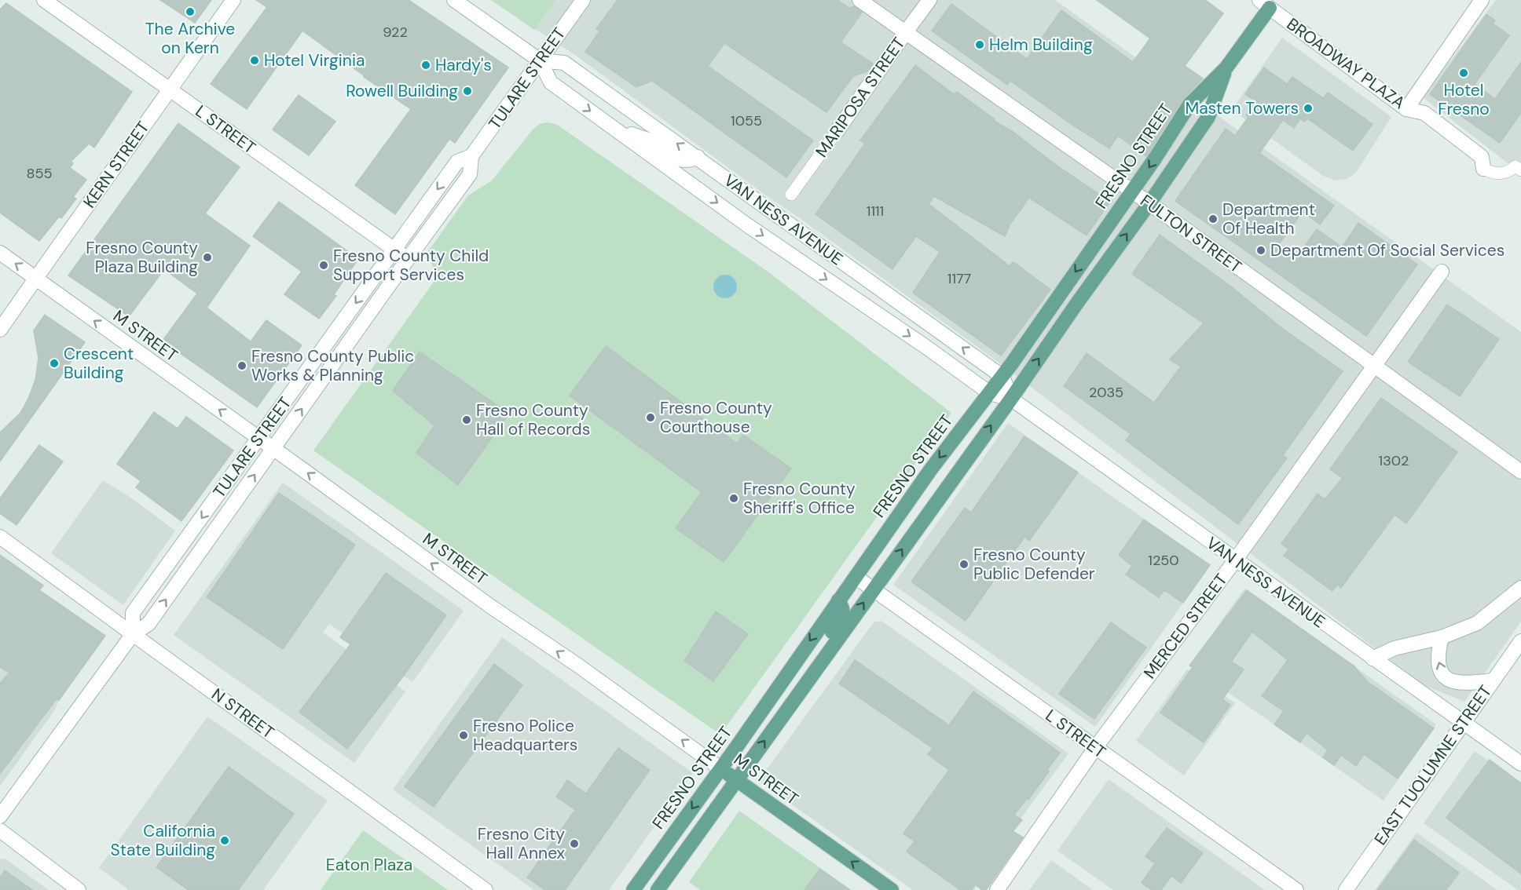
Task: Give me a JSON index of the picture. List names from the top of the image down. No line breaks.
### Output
{"streets":{"main road":["BROADWAY PLAZA","TULARE STREET","MARIPOSA STREET","L STREET","FRESNO STREET","KERN STREET","VAN NESS AVENUE","FULTON STREET","M STREET","MERCED STREET","N STREET","EAST TUOLUMNE STREET"]},"crossings":[["BROADWAY PLAZA","FRESNO STREET"],["TULARE STREET","L STREET"],["TULARE STREET","VAN NESS AVENUE"],["TULARE STREET","M STREET"],["TULARE STREET","N STREET"],["MARIPOSA STREET","FULTON STREET"],["L STREET","FRESNO STREET"],["L STREET","KERN STREET"],["L STREET","MERCED STREET"],["FRESNO STREET","VAN NESS AVENUE"],["FRESNO STREET","FULTON STREET"],["FRESNO STREET","M STREET"],["KERN STREET","M STREET"],["VAN NESS AVENUE","MERCED STREET"],["VAN NESS AVENUE","EAST TUOLUMNE STREET"],["FULTON STREET","MERCED STREET"]],"one_way":["M STREET"],"parks":["Eaton Plaza"],"places":["The Archive on Kern","Helm Building","Hotel Virginia","Hardy's","Hotel Fresno","Rowell Building","Masten Towers","Department Of Health","Department Of Social Services","Fresno County Plaza Building","Fresno County Child Support Services","Crescent Building","Fresno County Public Works & Planning","Fresno County Courthouse","Fresno County Hall of Records","Fresno County Sheriff's Office","Fresno County Public Defender","Fresno Police Headquarters","California State Building","Fresno City Hall Annex"],"house_numbers":["922","1055","855","1111","1177","2035","1302","1250"]}
